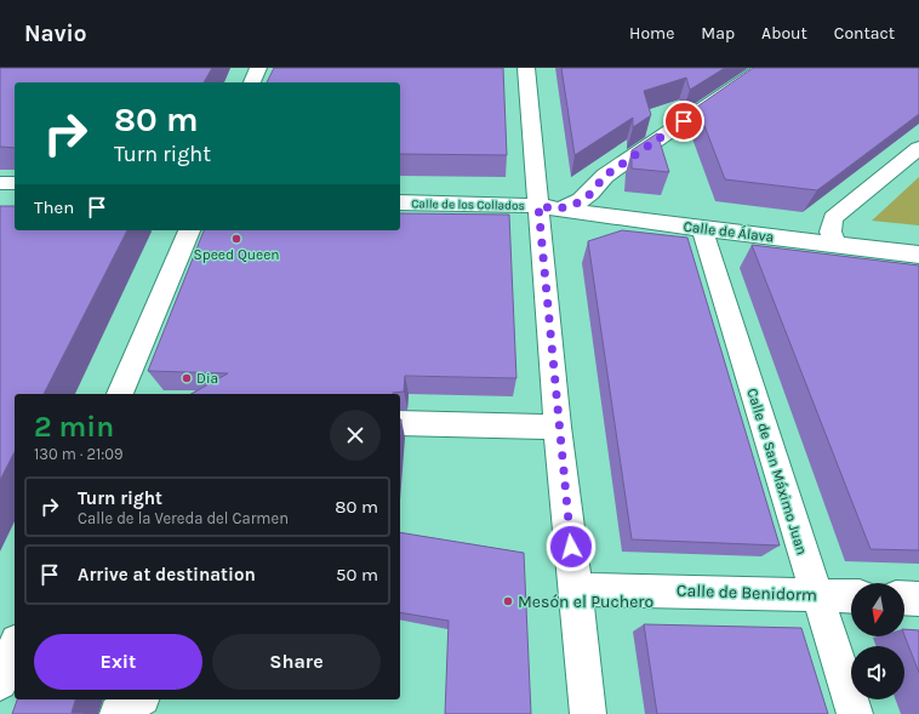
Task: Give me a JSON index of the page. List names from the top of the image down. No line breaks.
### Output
{"streets":{"street":["Calle de los Collados","Calle de Álava","Calle de San Máximo Juan","Calle de Benidorm"]},"crossings":[["Calle de los Collados","Calle de Álava"],["Calle de Álava","Calle de San Máximo Juan"],["Calle de San Máximo Juan","Calle de Benidorm"]],"places":["Speed Queen","Dia","Mesón el Puchero"],"north":"bottom","page":{"header":"Navio","nav":["Home","Map","About","Contact"],"turn":["80 m","Turn right"],"then":"Then","heading":["2 min","130 m · 21:09"],"list":[{"name":"Turn right","note":"Calle de la Vereda del Carmen","value":"80 m"},{"name":"Arrive at destination","value":"50 m"}],"buttons":["Exit","Share"]}}
